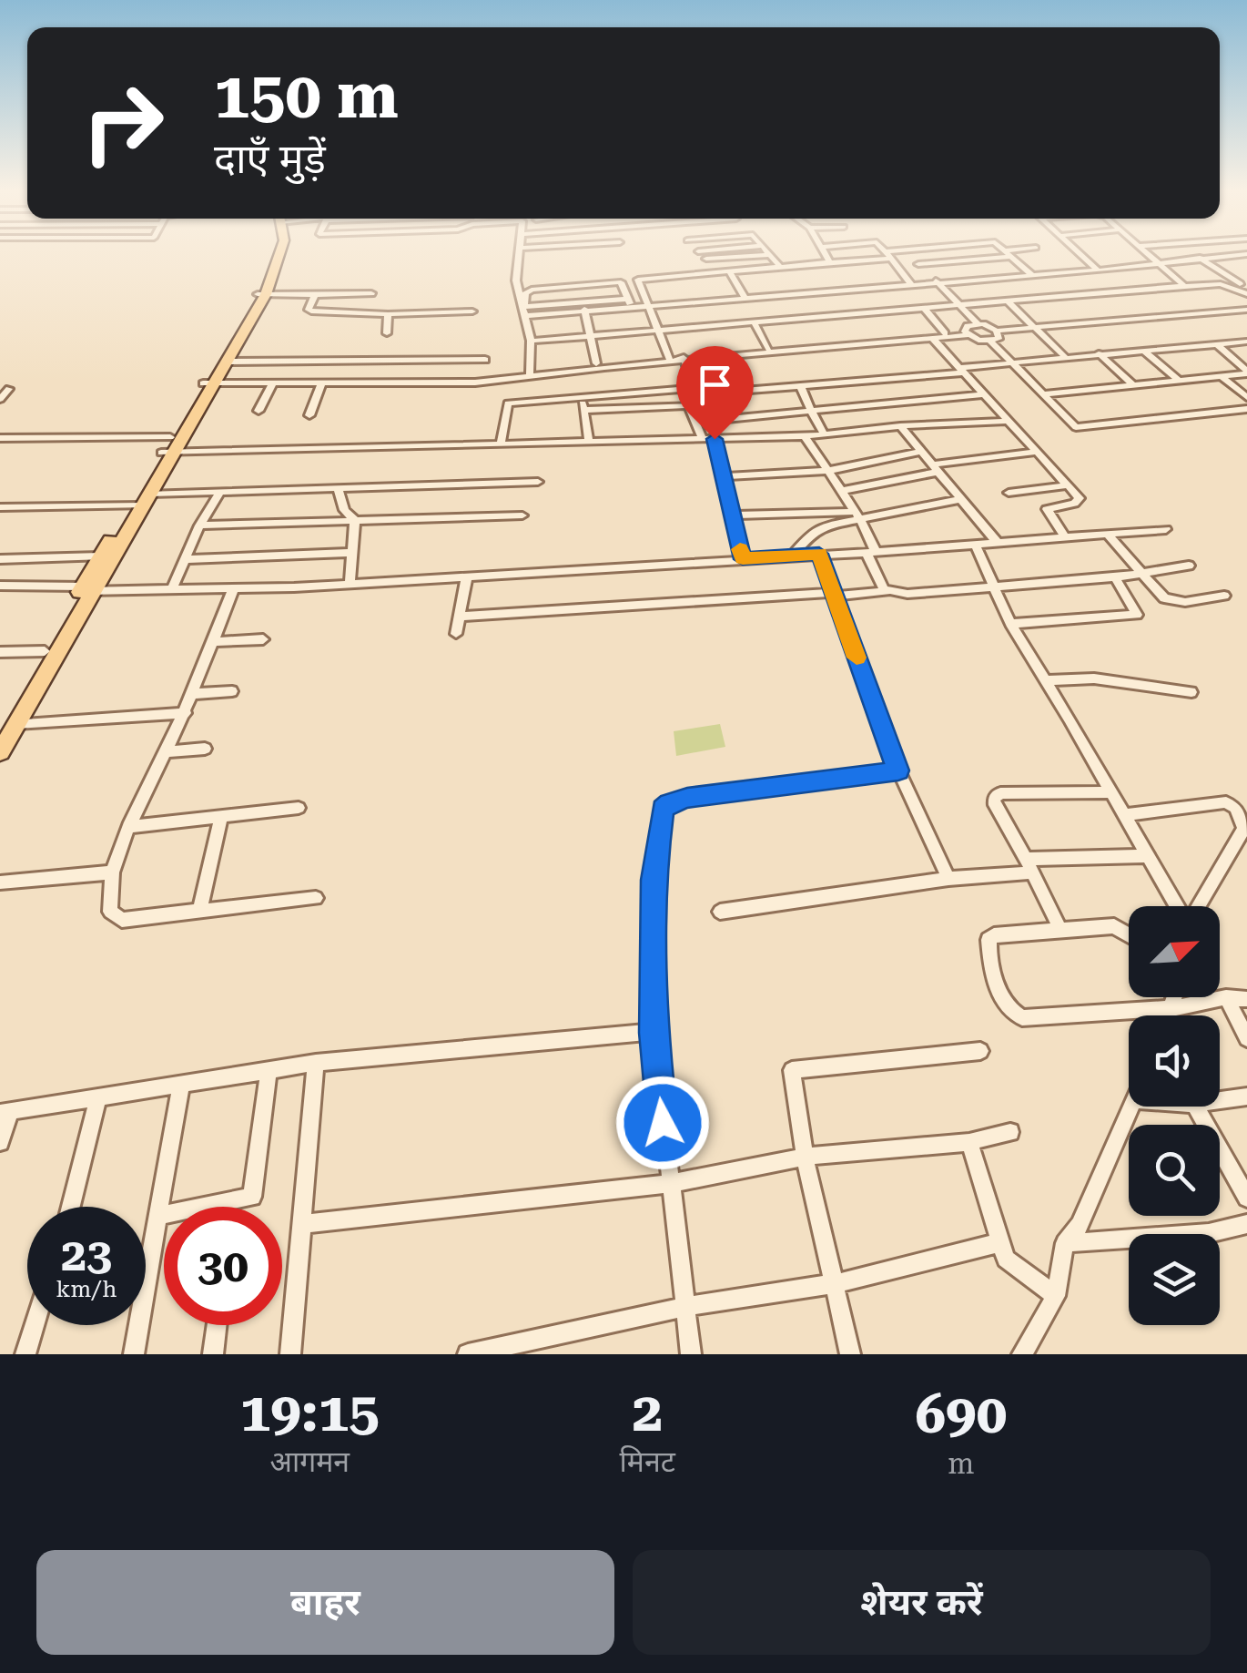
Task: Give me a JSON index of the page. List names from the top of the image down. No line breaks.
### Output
{"north":"top right","page":{"turn":["150 m","दाएँ मुड़ें"],"speed":"23 km/h","limit":"30","eta":["19:15","आगमन","2","मिनट","690","m"],"buttons":["बाहर","शेयर करें"]}}
